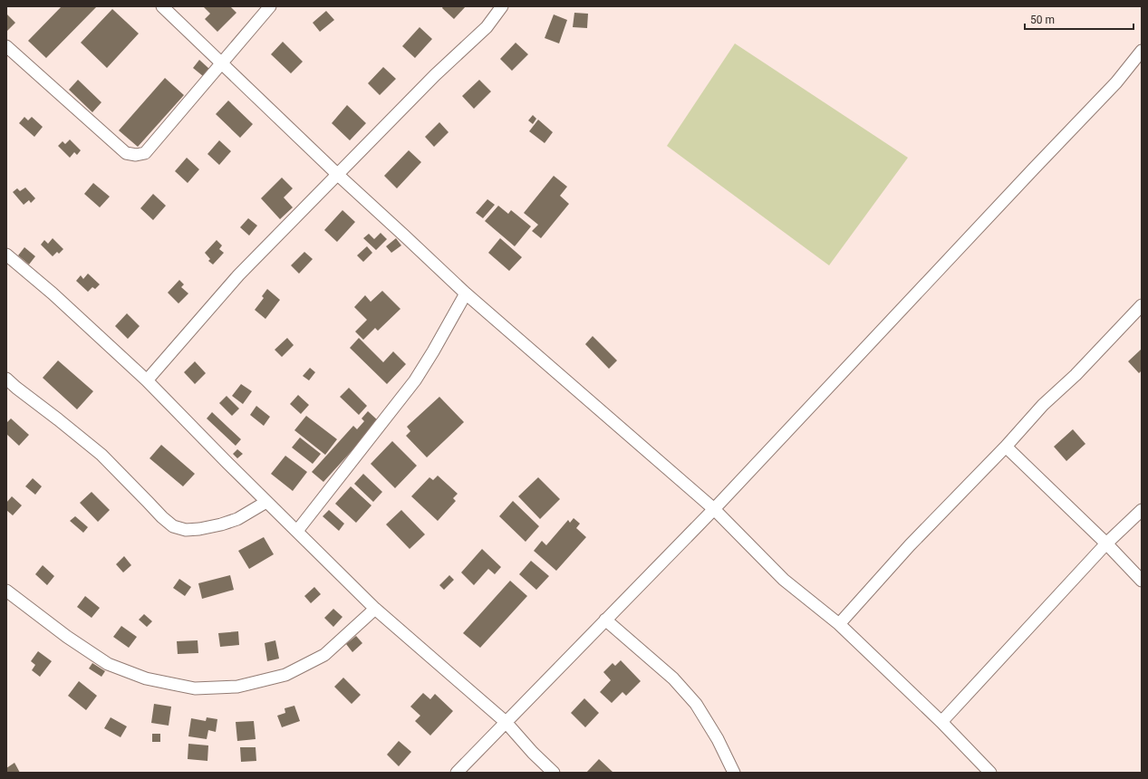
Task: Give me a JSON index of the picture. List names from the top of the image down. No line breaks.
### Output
{"scale_bar":"50 m"}
